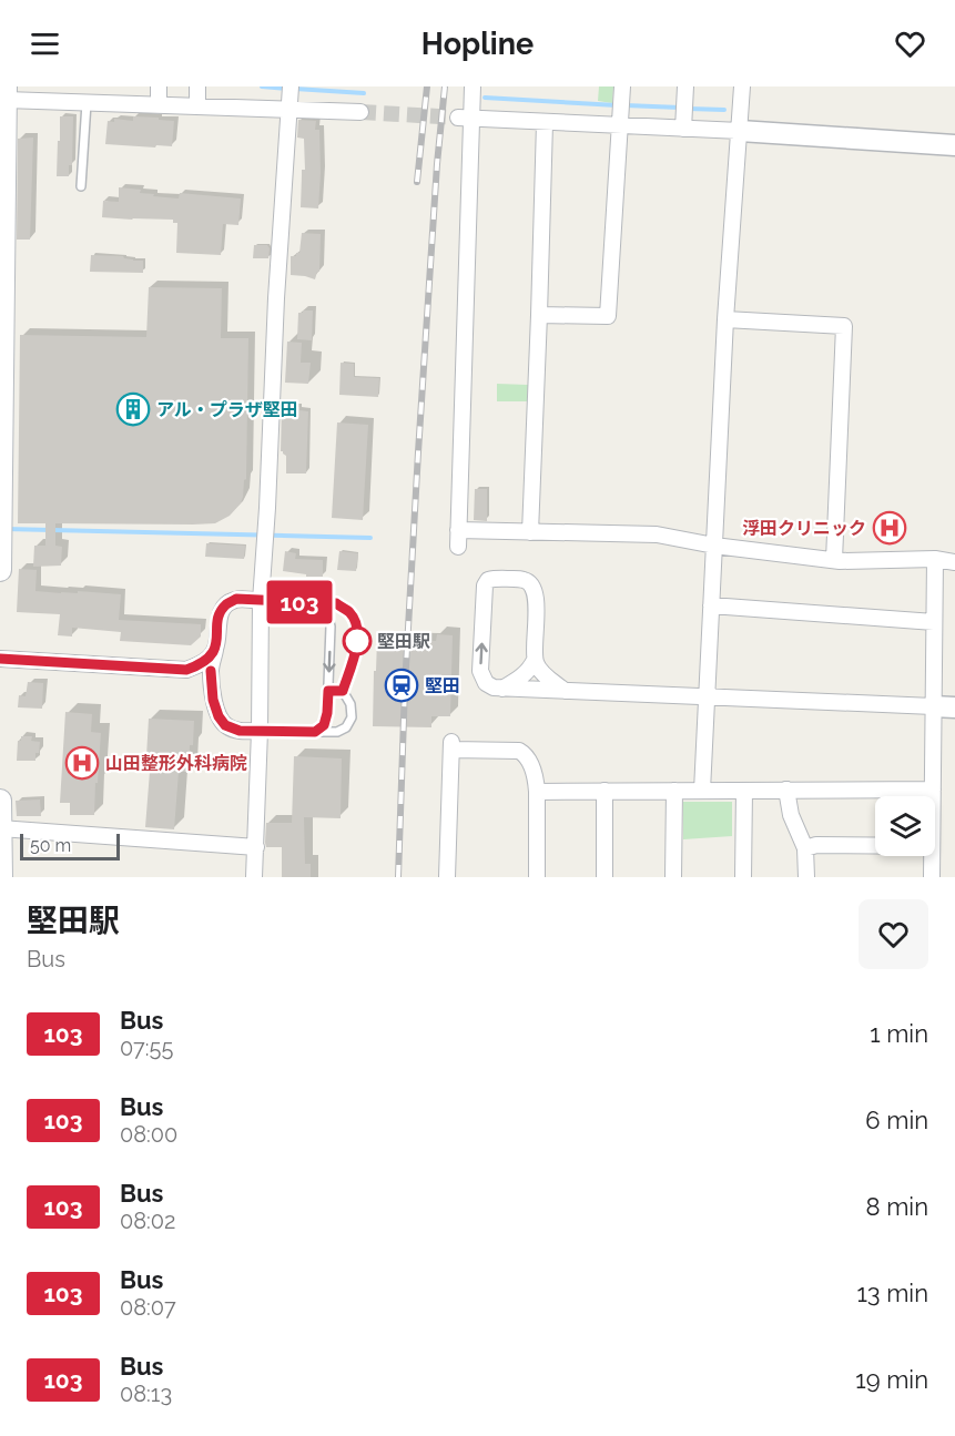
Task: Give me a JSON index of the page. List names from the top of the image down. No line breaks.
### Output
{"places":{"building":["アル・プラザ堅田"],"hospital":["浮田クリニック","山田整形外科病院"],"other":["堅田駅"],"station":["堅田"]},"lines":["bus line 103"],"scale_bar":"50 m","page":{"header":"Hopline","on_map":"103","scale":"50 m","heading":["堅田駅","Bus"],"list":[{"mark":"103","name":"Bus","note":"07:55","value":"1 min"},{"mark":"103","name":"Bus","note":"08:00","value":"6 min"},{"mark":"103","name":"Bus","note":"08:02","value":"8 min"},{"mark":"103","name":"Bus","note":"08:07","value":"13 min"},{"mark":"103","name":"Bus","note":"08:13","value":"19 min"}]}}
